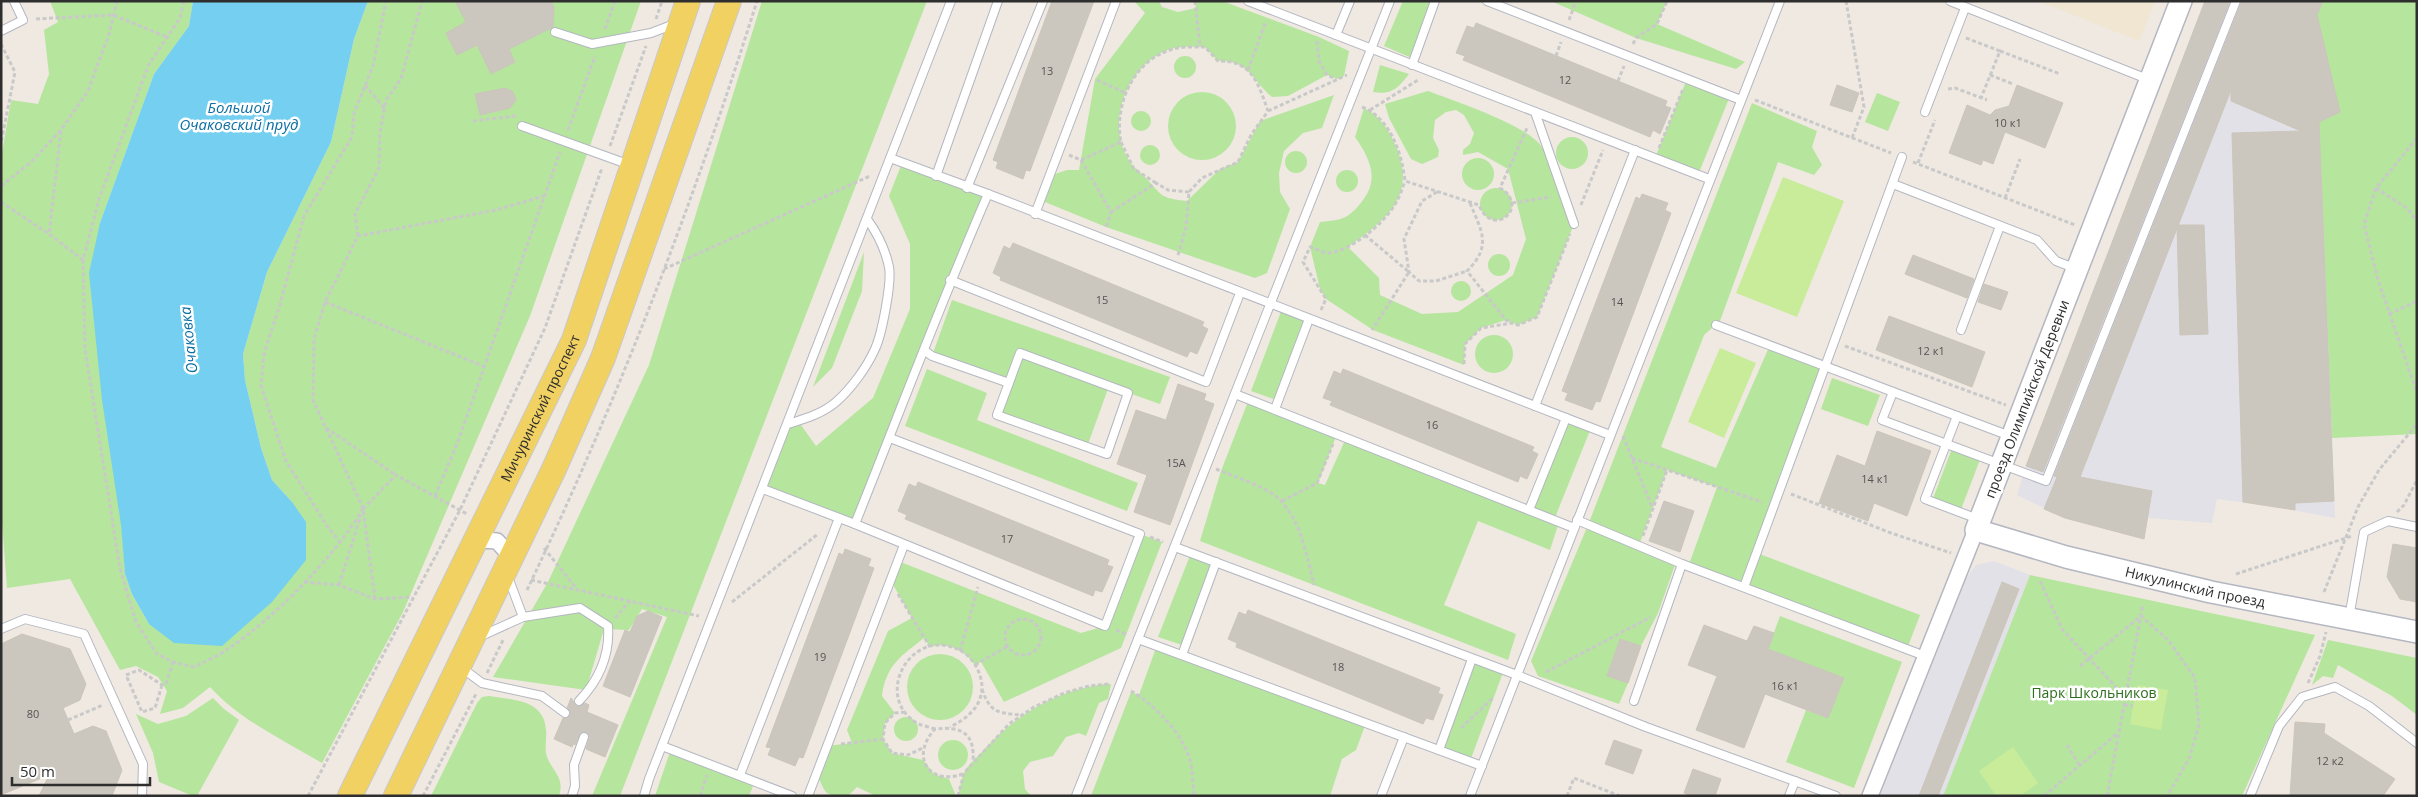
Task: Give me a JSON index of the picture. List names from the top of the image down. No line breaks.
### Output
{"streets":{"main road":["Мичуринский проспект"],"street":["проезд Олимпийской Деревни","Никулинский проезд"]},"crossings":[["проезд Олимпийской Деревни","Никулинский проезд"]],"water":["Большой Очаковский пруд","Очаковка"],"parks":["Парк Школьников"],"house_numbers":["13","12","10 к1","15","14","12 к1","16","15А","14 к1","17","19","18","16 к1","80","12 к2"],"scale_bar":"50 m"}
